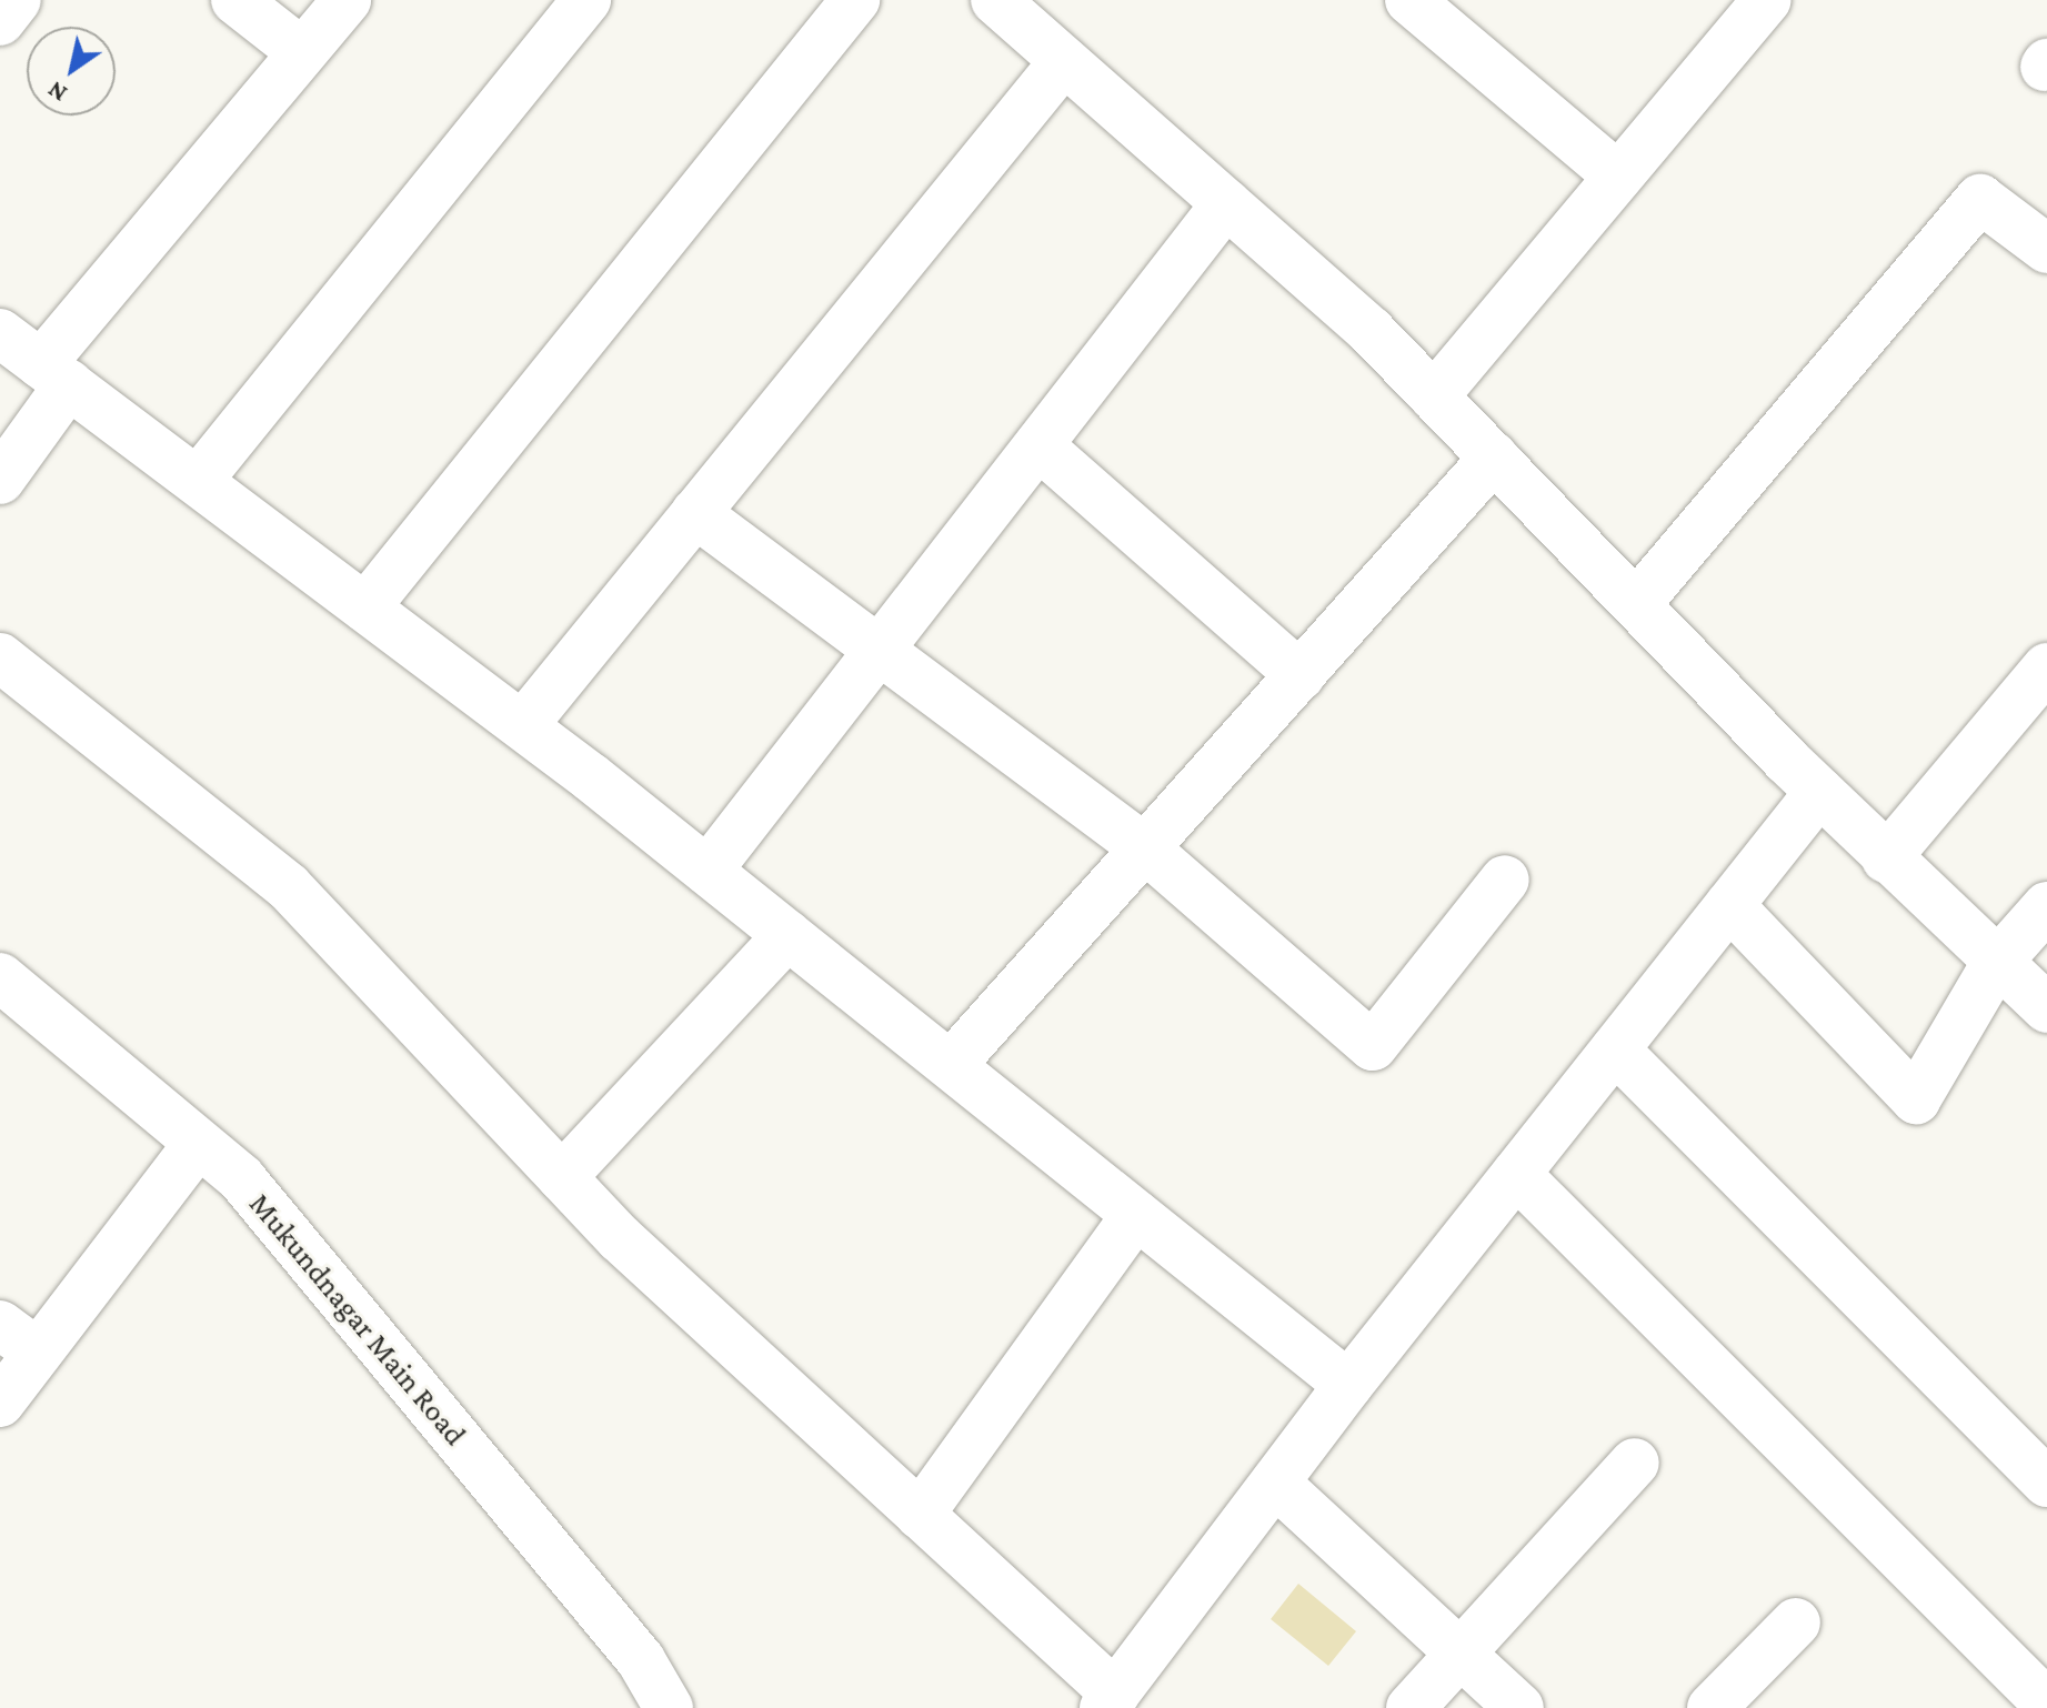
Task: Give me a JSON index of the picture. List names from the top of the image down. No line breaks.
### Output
{"streets":{"street":["Mukundnagar Main Road"]},"north":"bottom left"}
